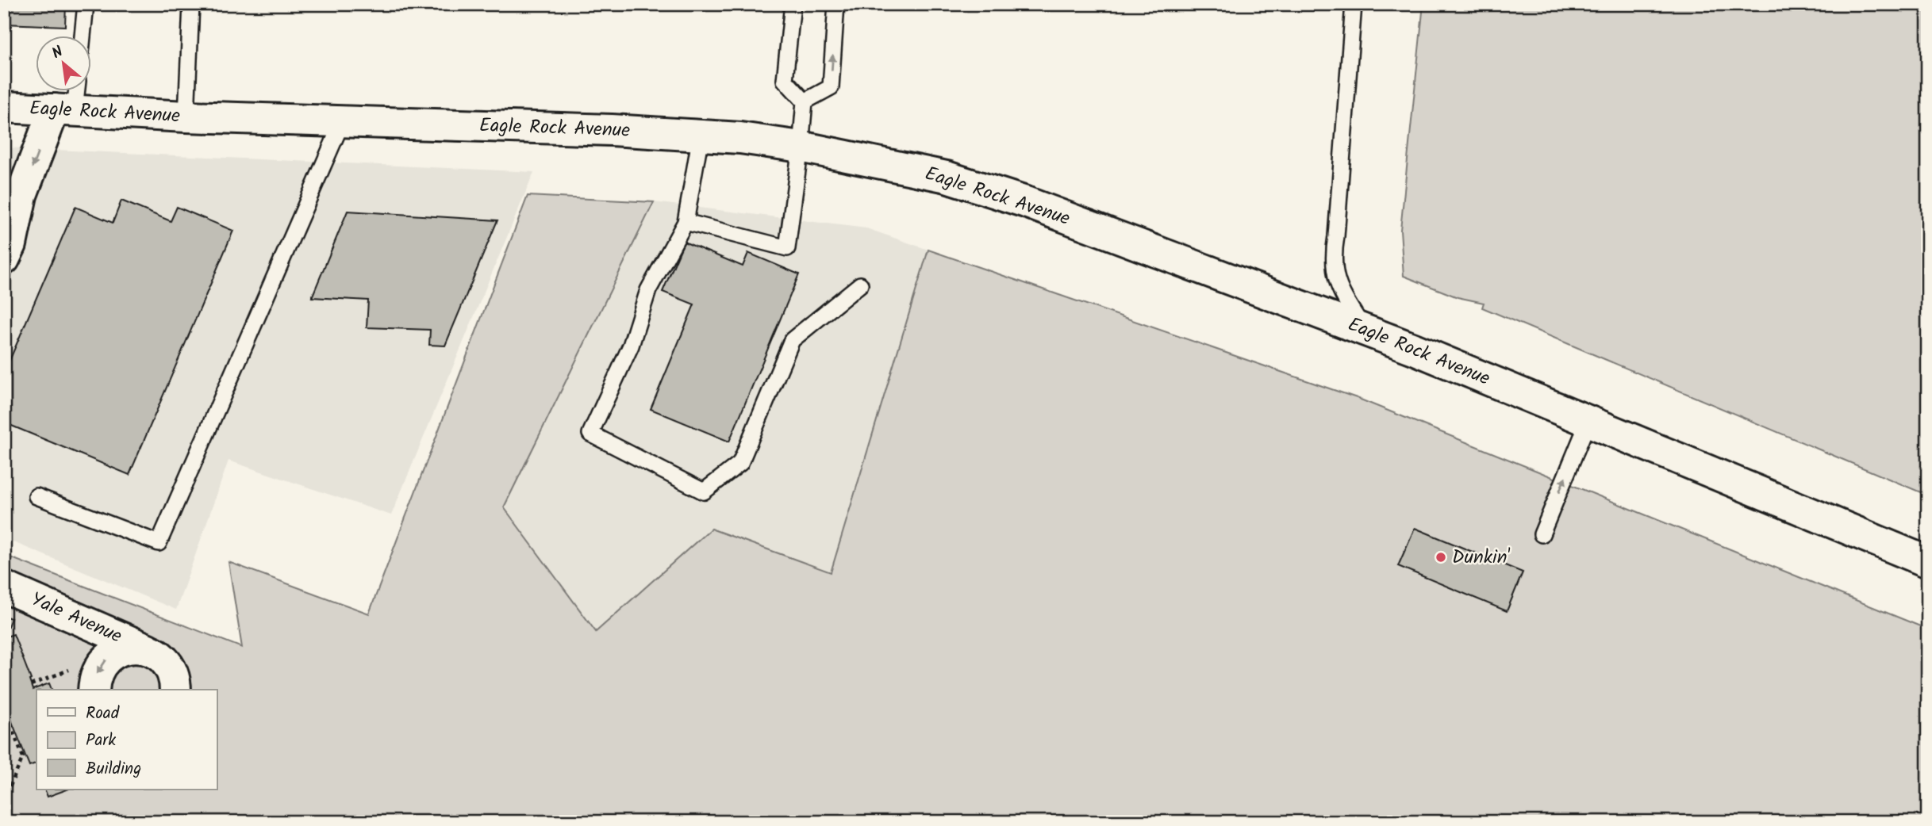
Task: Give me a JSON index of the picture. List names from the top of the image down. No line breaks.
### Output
{"streets":{"main road":["Eagle Rock Avenue","Yale Avenue"]},"places":["Dunkin'"],"legend":["Road","Park","Building"],"north":"top left"}
